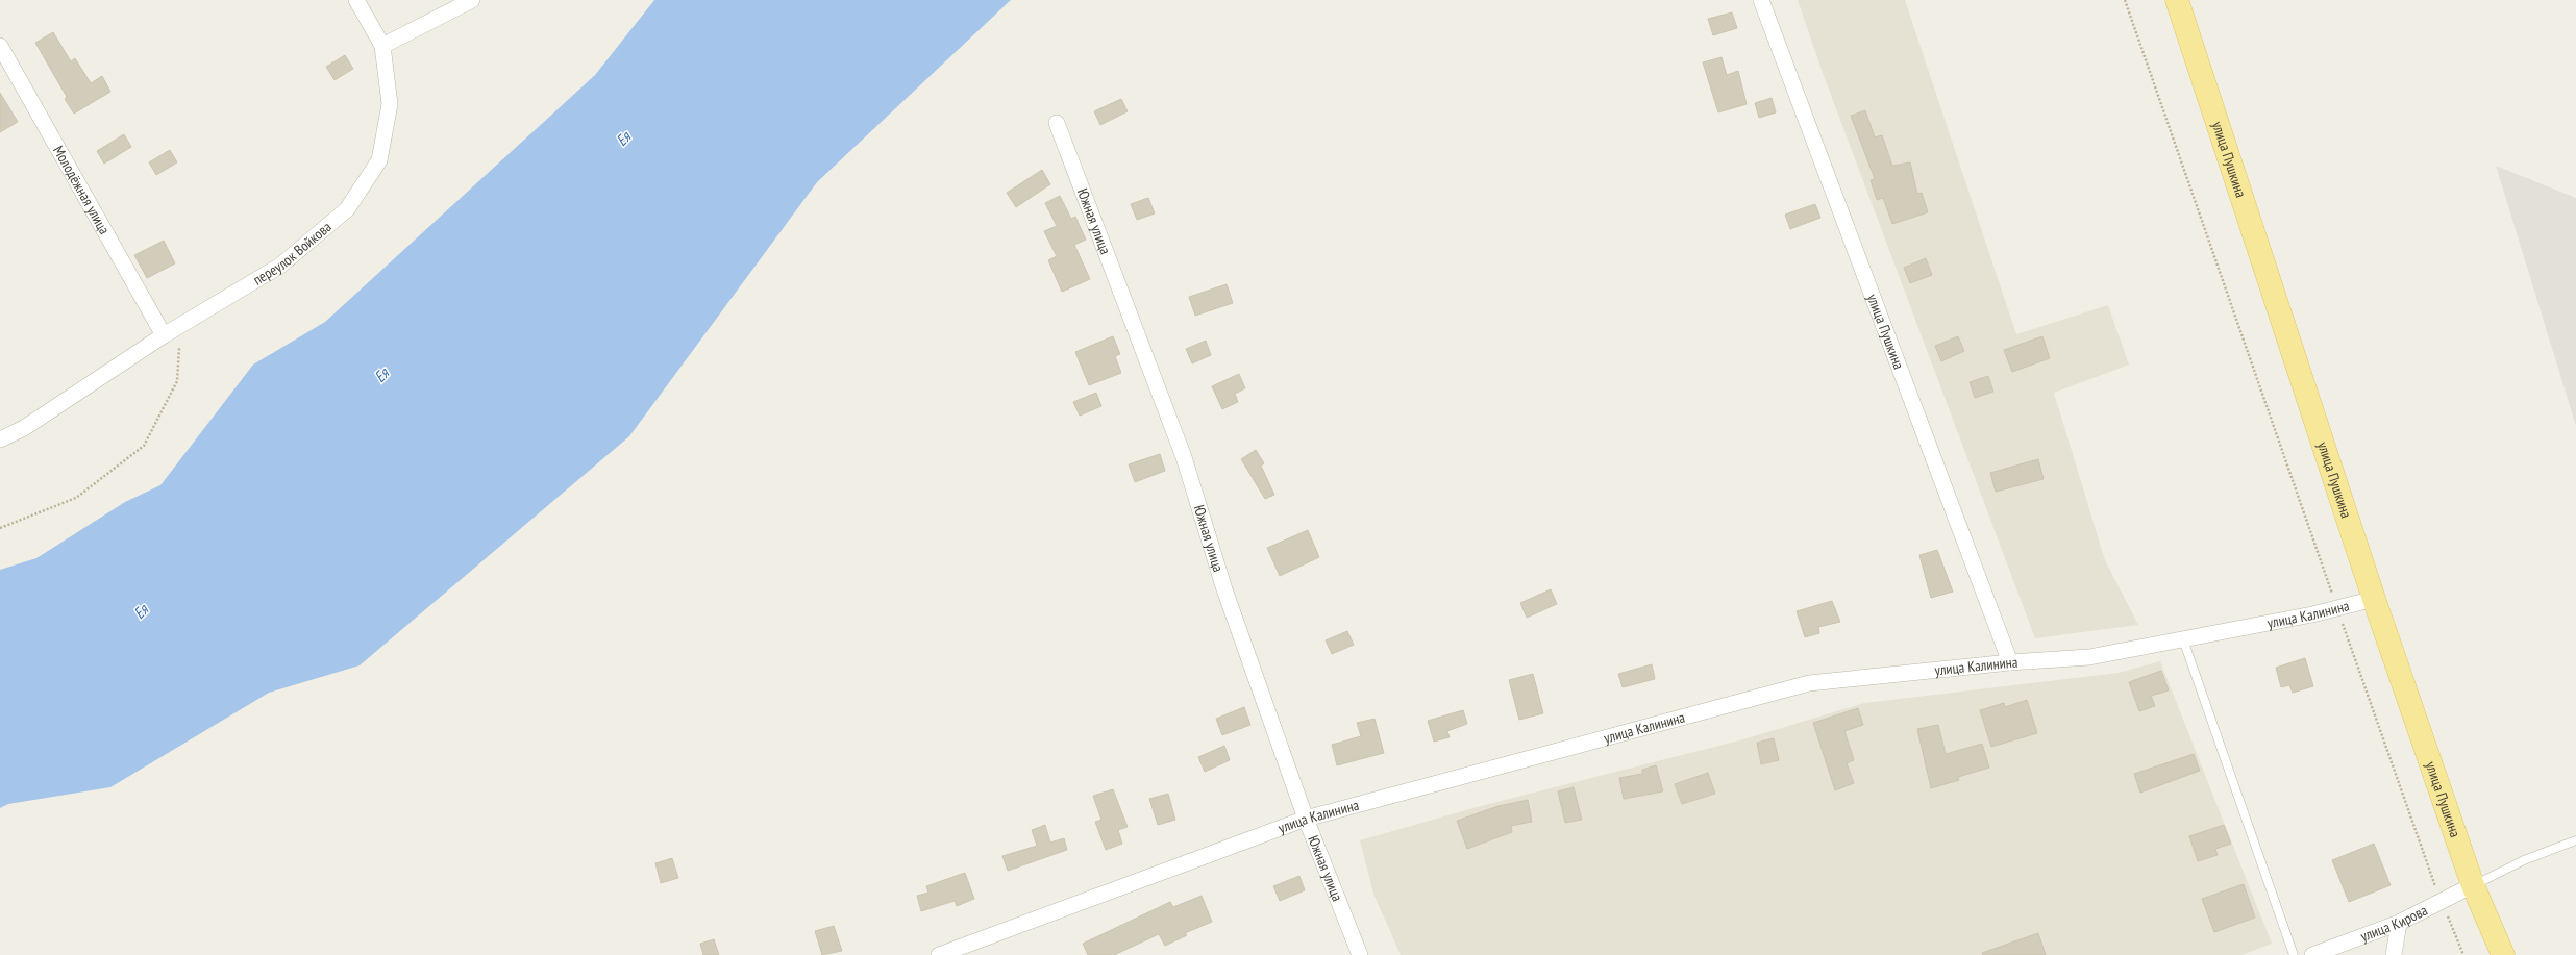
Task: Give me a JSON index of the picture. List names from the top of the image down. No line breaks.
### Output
{"streets":{"main road":["улица Пушкина"],"street":["Молодёжная улица","Южная улица","переулок Войкова","улица Калинина","улица Кирова"]},"crossings":[["улица Пушкина","улица Калинина"],["улица Пушкина","улица Кирова"],["Молодёжная улица","переулок Войкова"],["Южная улица","улица Калинина"]],"water":["Ея"]}
